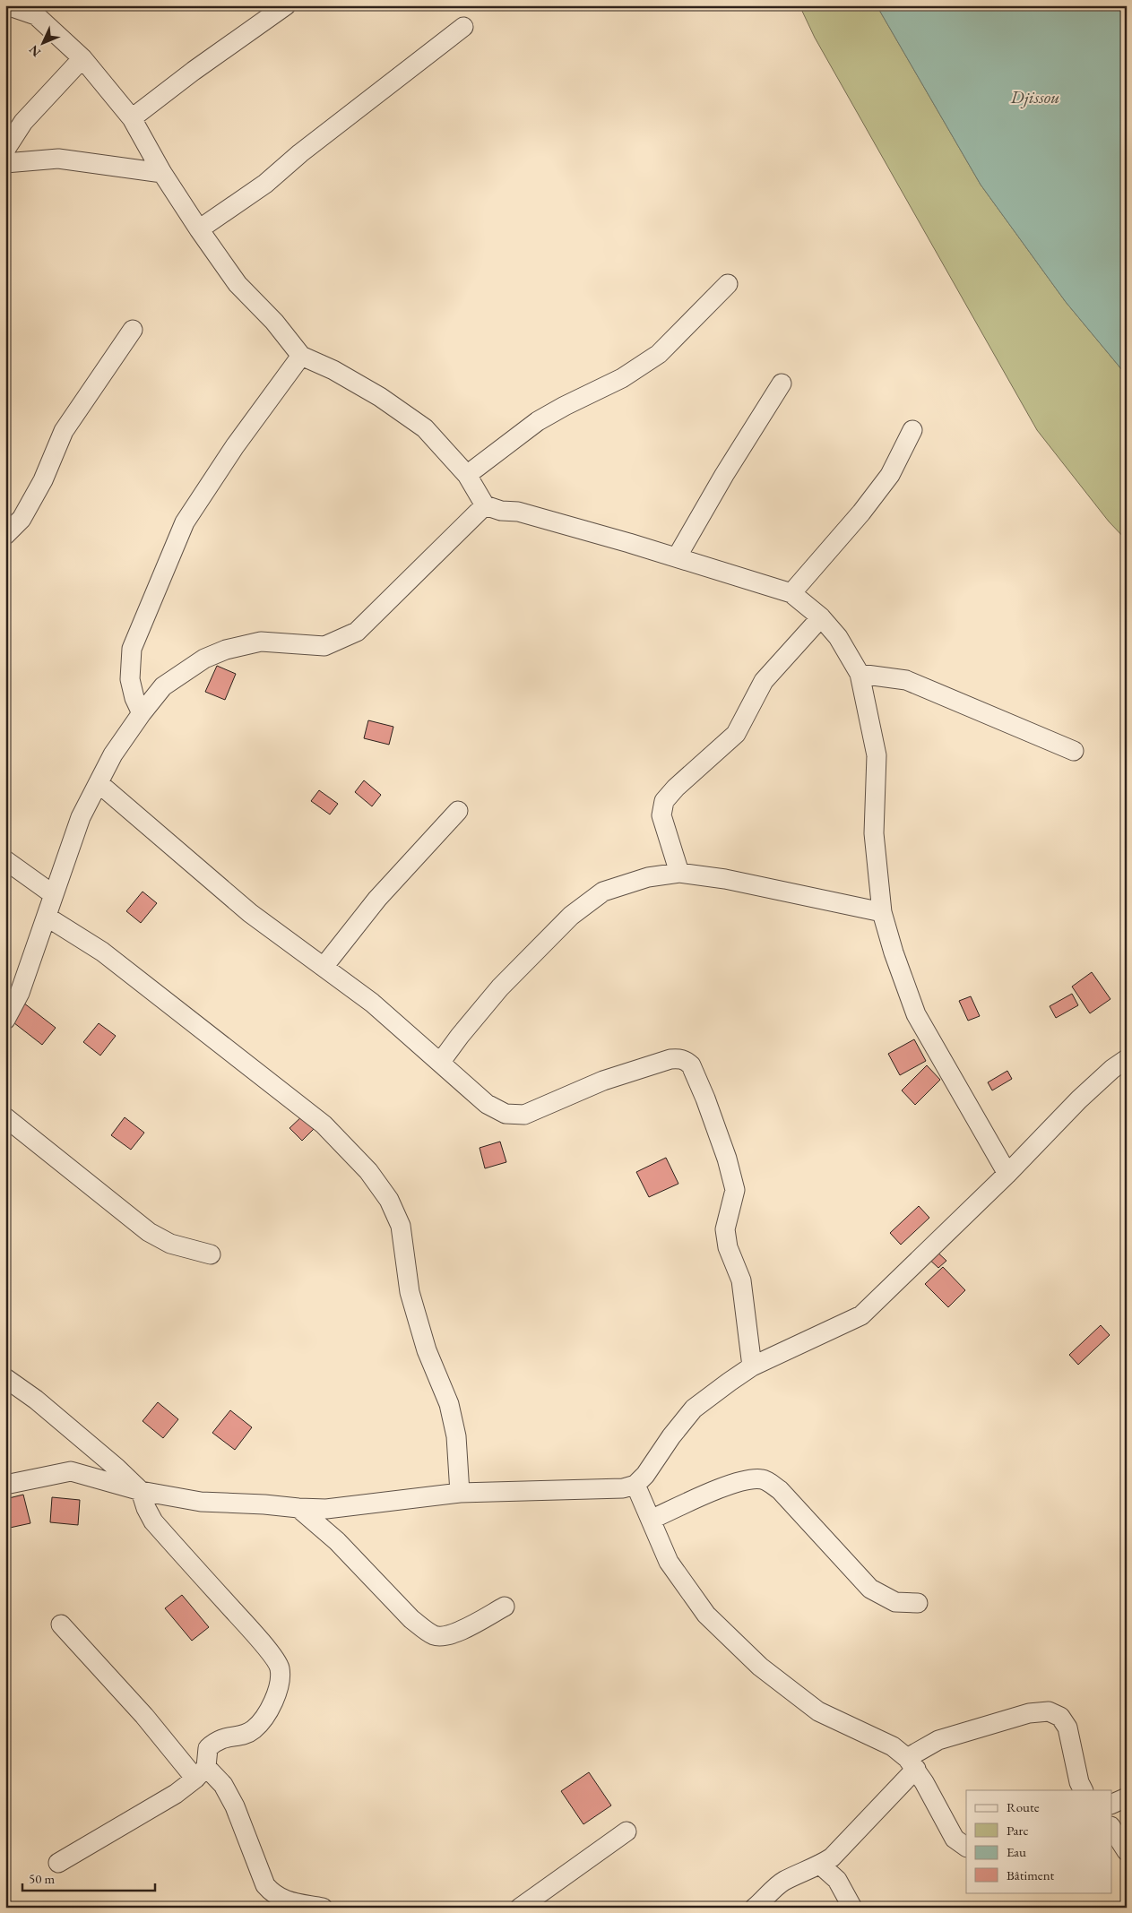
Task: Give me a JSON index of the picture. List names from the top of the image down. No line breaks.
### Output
{"water":["Djissou"],"legend":["Route","Parc","Eau","Bâtiment"],"scale_bar":"50 m","north":"bottom left"}
